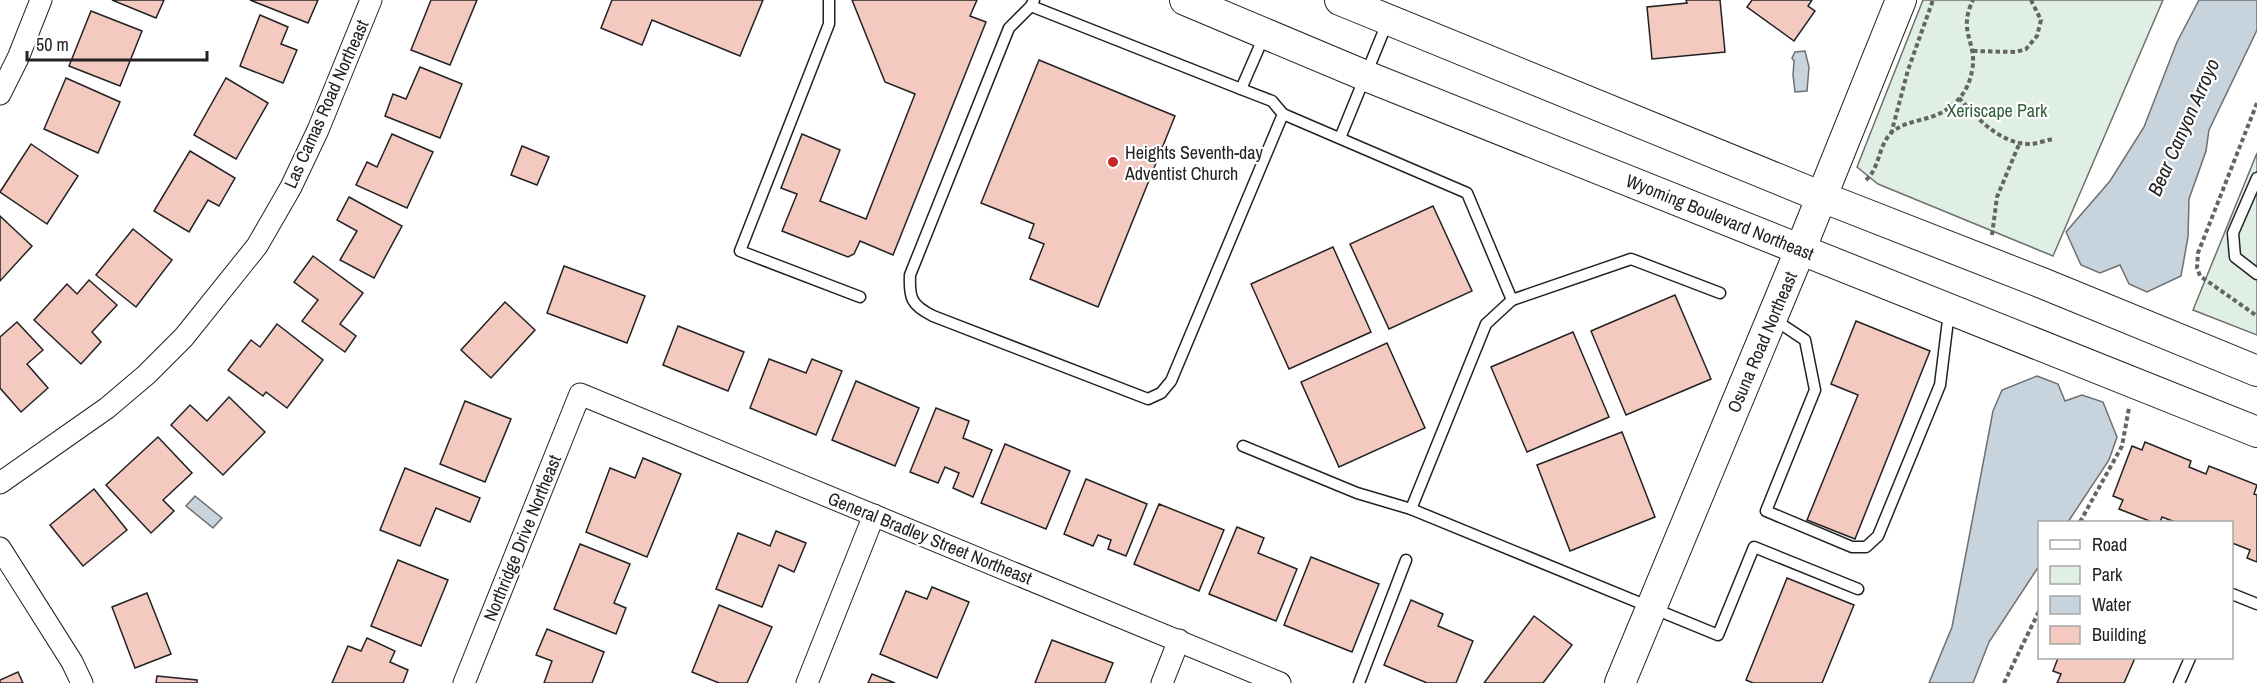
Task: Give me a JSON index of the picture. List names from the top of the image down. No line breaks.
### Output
{"streets":{"main road":["Wyoming Boulevard Northeast","Osuna Road Northeast"],"street":["Las Camas Road Northeast","Northridge Drive Northeast","General Bradley Street Northeast"]},"crossings":[["Wyoming Boulevard Northeast","Osuna Road Northeast"],["Northridge Drive Northeast","General Bradley Street Northeast"]],"water":["Bear Canyon Arroyo"],"parks":["Xeriscape Park"],"places":["Heights Seventh-day Adventist Church"],"legend":["Road","Park","Water","Building"],"scale_bar":"50 m"}
